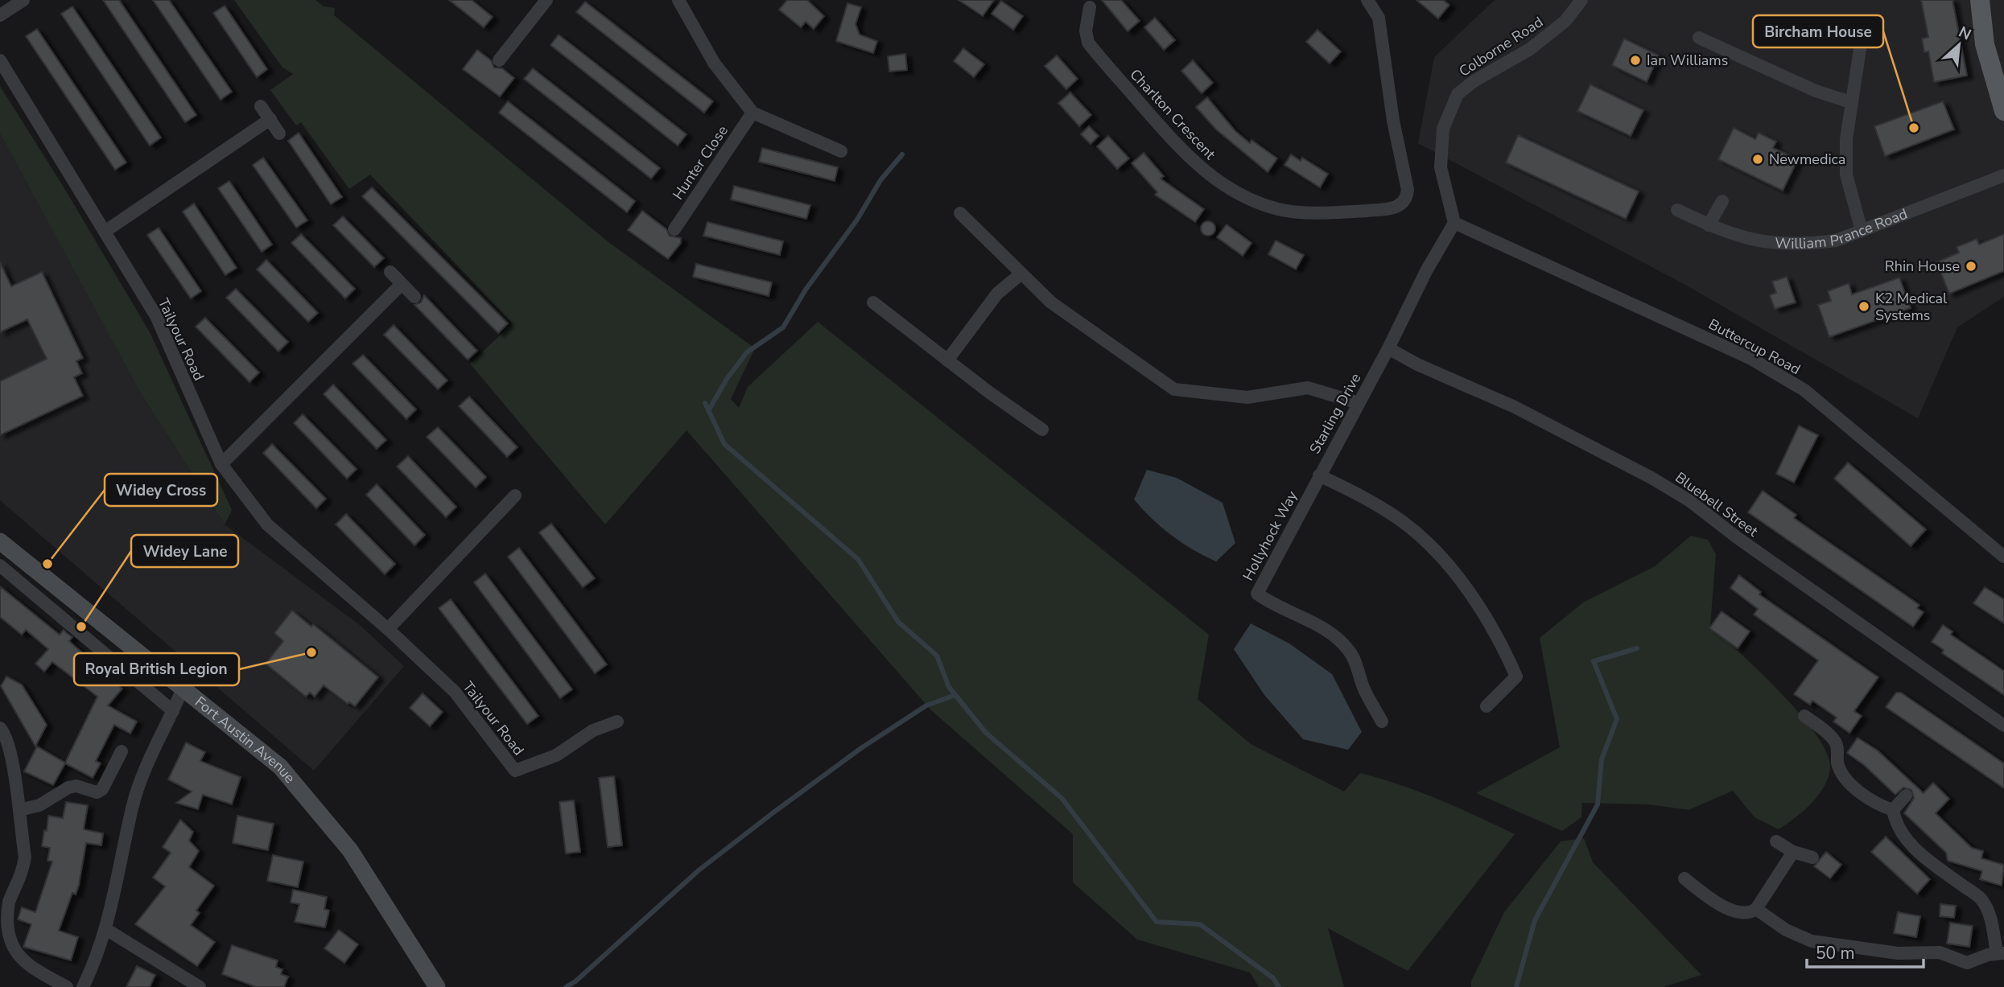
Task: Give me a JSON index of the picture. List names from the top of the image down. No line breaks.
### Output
{"streets":{"main road":["Fort Austin Avenue"],"street":["Colborne Road","Charlton Crescent","Hunter Close","William Prance Road","Tailyour Road","Buttercup Road","Starling Drive","Bluebell Street","Hollyhock Way"]},"crossings":[["Colborne Road","Buttercup Road"],["Colborne Road","Starling Drive"],["Buttercup Road","Starling Drive"],["Starling Drive","Bluebell Street"],["Starling Drive","Hollyhock Way"]],"places":["Ian Williams","Bircham House","Newmedica","Rhin House","K2 Medical Systems","Widey Cross","Widey Lane","Royal British Legion"],"scale_bar":"50 m","north":"top right"}
